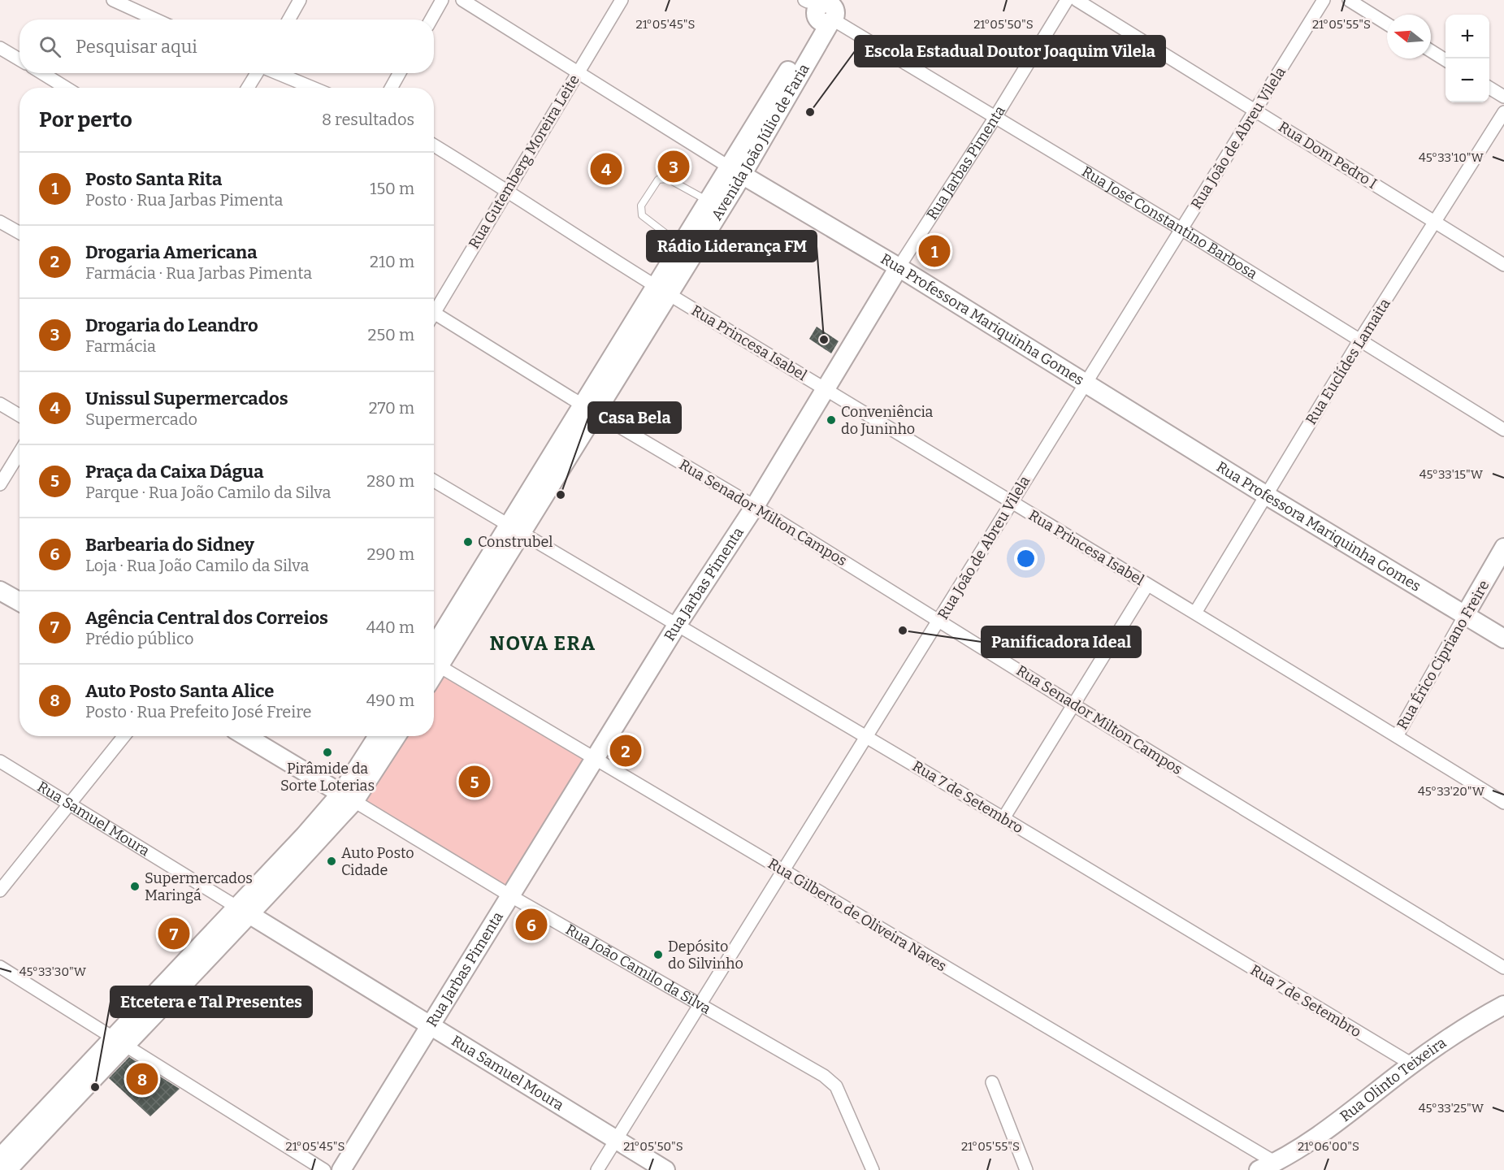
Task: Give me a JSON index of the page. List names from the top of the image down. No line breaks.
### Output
{"streets":{"main road":["Avenida João Júlio de Faria","Rua Jarbas Pimenta","Rua Professora Mariquinha Gomes","Rua Érico Cipriano Freire","Rua Samuel Moura","Rua João Camilo da Silva","Rua Olinto Teixeira"],"street":["Rua João de Abreu Vilela","Rua Dom Pedro I","Rua Gutemberg Moreira Leite","Rua José Constantino Barbosa","Rua Princesa Isabel","Rua Euclídes Lamaita","Rua Senador Milton Campos","Rua 7 de Setembro","Rua Gilberto de Oliveira Naves"]},"crossings":[["Rua João de Abreu Vilela","Rua Dom Pedro I"],["Rua João de Abreu Vilela","Rua José Constantino Barbosa"],["Rua João de Abreu Vilela","Rua Professora Mariquinha Gomes"],["Rua João de Abreu Vilela","Rua Princesa Isabel"],["Rua João de Abreu Vilela","Rua Senador Milton Campos"],["Rua João de Abreu Vilela","Rua 7 de Setembro"],["Rua João de Abreu Vilela","Rua Samuel Moura"],["Rua João de Abreu Vilela","Rua Gilberto de Oliveira Naves"],["Rua João de Abreu Vilela","Rua João Camilo da Silva"],["Avenida João Júlio de Faria","Rua José Constantino Barbosa"],["Avenida João Júlio de Faria","Rua Professora Mariquinha Gomes"],["Avenida João Júlio de Faria","Rua Princesa Isabel"],["Avenida João Júlio de Faria","Rua Senador Milton Campos"],["Avenida João Júlio de Faria","Rua 7 de Setembro"],["Rua Dom Pedro I","Rua Euclídes Lamaita"],["Rua Gutemberg Moreira Leite","Rua Professora Mariquinha Gomes"],["Rua Gutemberg Moreira Leite","Rua Princesa Isabel"],["Rua Jarbas Pimenta","Rua José Constantino Barbosa"],["Rua Jarbas Pimenta","Rua Professora Mariquinha Gomes"],["Rua Jarbas Pimenta","Rua Princesa Isabel"],["Rua Jarbas Pimenta","Rua Senador Milton Campos"],["Rua Jarbas Pimenta","Rua 7 de Setembro"],["Rua Jarbas Pimenta","Rua Samuel Moura"],["Rua Jarbas Pimenta","Rua Gilberto de Oliveira Naves"],["Rua Jarbas Pimenta","Rua João Camilo da Silva"],["Rua José Constantino Barbosa","Rua Euclídes Lamaita"],["Rua Professora Mariquinha Gomes","Rua Euclídes Lamaita"],["Rua Professora Mariquinha Gomes","Rua Érico Cipriano Freire"],["Rua Princesa Isabel","Rua Euclídes Lamaita"],["Rua Princesa Isabel","Rua Érico Cipriano Freire"],["Rua 7 de Setembro","Rua Olinto Teixeira"],["Rua Gilberto de Oliveira Naves","Rua Olinto Teixeira"]],"districts":["NOVA ERA"],"places":["Escola Estadual Doutor Joaquim Vilela","Rádio Liderança FM","Conveniência do Juninho","Casa Bela","Construbel","Panificadora Ideal","Pirâmide da Sorte Loterias","Auto Posto Cidade","Supermercados Maringá","Depósito do Silvinho","Etcetera e Tal Presentes"],"north":"left","page":{"map_buttons":["+","−"],"search":"Pesquisar aqui","heading":["Por perto","8 resultados"],"pins":["3","4","1","2","5","6","7","8"],"list":[{"mark":"1","name":"Posto Santa Rita","note":"Posto · Rua Jarbas Pimenta","value":"150 m"},{"mark":"2","name":"Drogaria Americana","note":"Farmácia · Rua Jarbas Pimenta","value":"210 m"},{"mark":"3","name":"Drogaria do Leandro","note":"Farmácia","value":"250 m"},{"mark":"4","name":"Unissul Supermercados","note":"Supermercado","value":"270 m"},{"mark":"5","name":"Praça da Caixa Dágua","note":"Parque · Rua João Camilo da Silva","value":"280 m"},{"mark":"6","name":"Barbearia do Sidney","note":"Loja · Rua João Camilo da Silva","value":"290 m"},{"mark":"7","name":"Agência Central dos Correios","note":"Prédio público","value":"440 m"},{"mark":"8","name":"Auto Posto Santa Alice","note":"Posto · Rua Prefeito José Freire","value":"490 m"}]},"coordinates":["21°05'45\"S","21°05'50\"S","21°05'55\"S","45°33'10\"W","45°33'15\"W","45°33'20\"W","45°33'30\"W","45°33'25\"W","21°06'00\"S"]}
